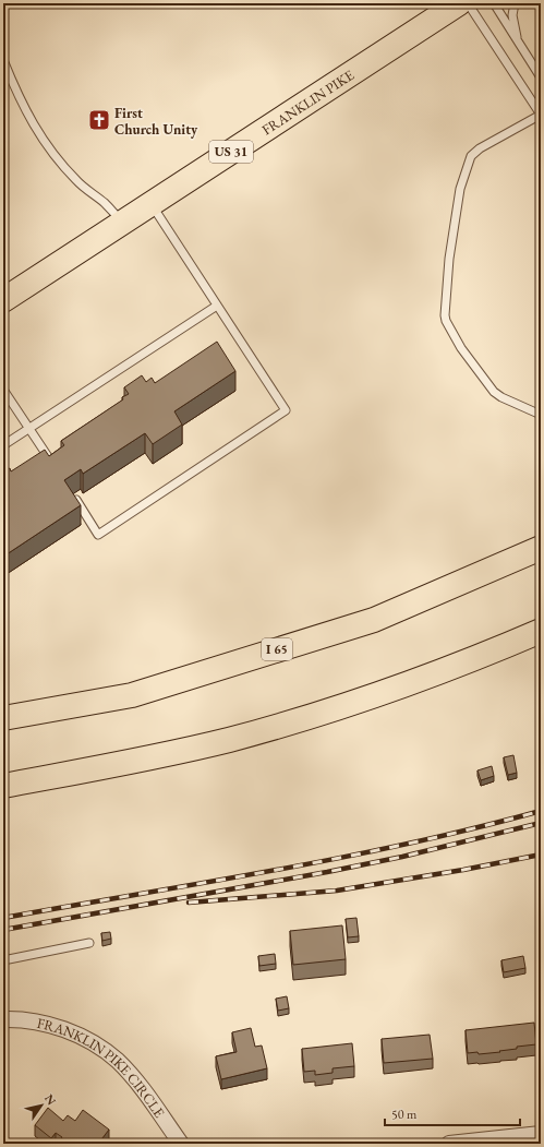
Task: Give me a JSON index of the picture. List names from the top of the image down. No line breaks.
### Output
{"streets":{"main road":["FRANKLIN PIKE","US 31","I 65"],"street":["FRANKLIN PIKE CIRCLE"]},"places":{"church":["First Church Unity"]},"scale_bar":"50 m","north":"top right"}
